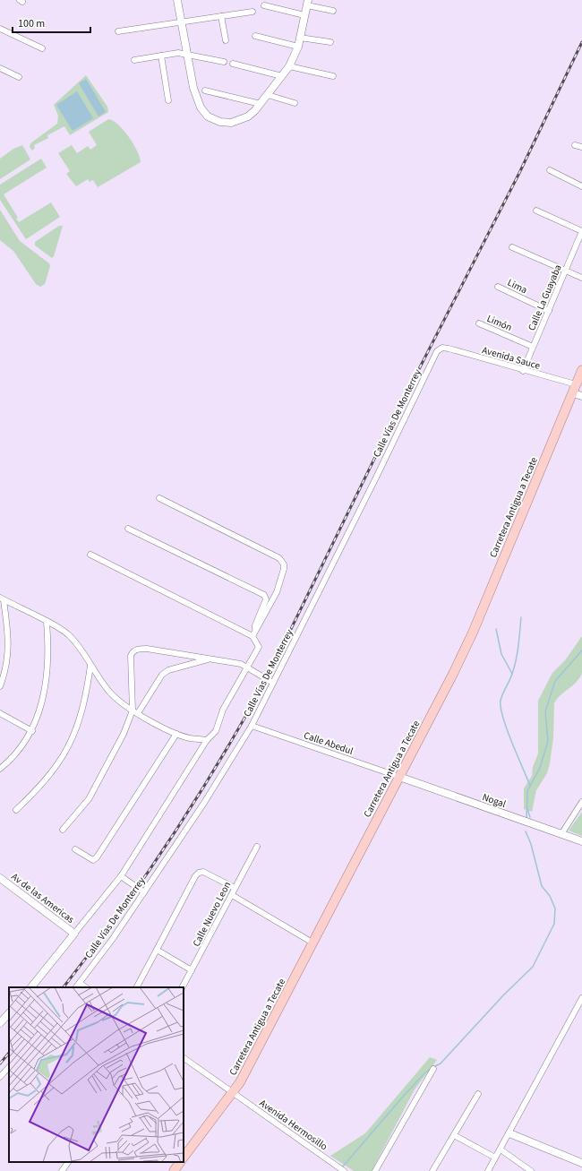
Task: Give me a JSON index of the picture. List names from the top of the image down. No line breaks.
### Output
{"streets":{"main road":["Carretera Antigua a Tecate"],"street":["Lima","Calle La Guayaba","Limón","Avenida Sauce","Calle Vías De Monterrey","Calle Abedul","Nogal","Av de las Americas","Calle Nuevo Leon","Avenida Hermosillo"]},"crossings":[["Lima","Calle La Guayaba"],["Calle La Guayaba","Limón"],["Calle La Guayaba","Avenida Sauce"],["Avenida Sauce","Calle Vías De Monterrey"],["Avenida Sauce","Carretera Antigua a Tecate"],["Calle Vías De Monterrey","Calle Abedul"],["Carretera Antigua a Tecate","Calle Abedul"],["Carretera Antigua a Tecate","Nogal"],["Carretera Antigua a Tecate","Avenida Hermosillo"],["Calle Abedul","Nogal"]],"scale_bar":"100 m"}
